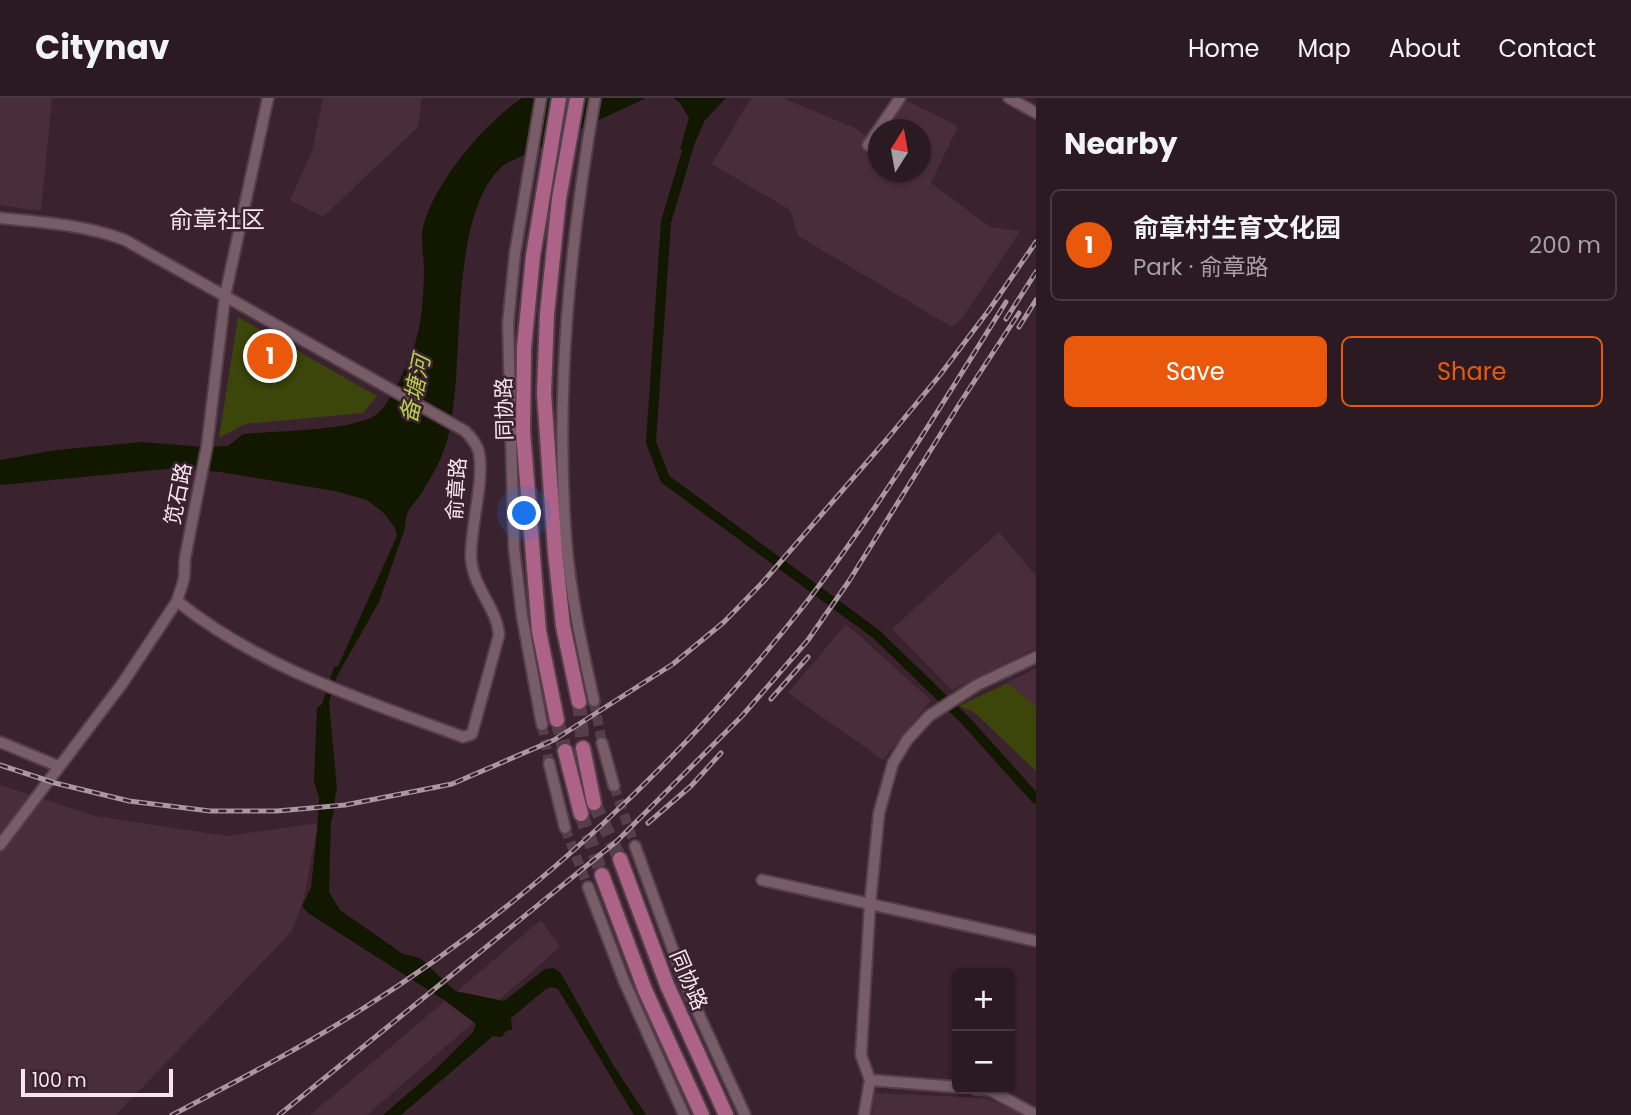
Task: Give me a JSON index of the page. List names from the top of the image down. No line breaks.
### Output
{"streets":{"main road":["同协路"],"street":["俞章路","笕石路"]},"crossings":[["俞章路","笕石路"]],"districts":["俞章社区"],"water":["备塘河"],"scale_bar":"100 m","north":"top","page":{"header":"Citynav","nav":["Home","Map","About","Contact"],"heading":"Nearby","list":[{"mark":"1","name":"俞章村生育文化园","note":"Park · 俞章路","value":"200 m"}],"buttons":["Save","Share"],"pins":"1","map_buttons":["+","−"],"scale":"100 m"}}
